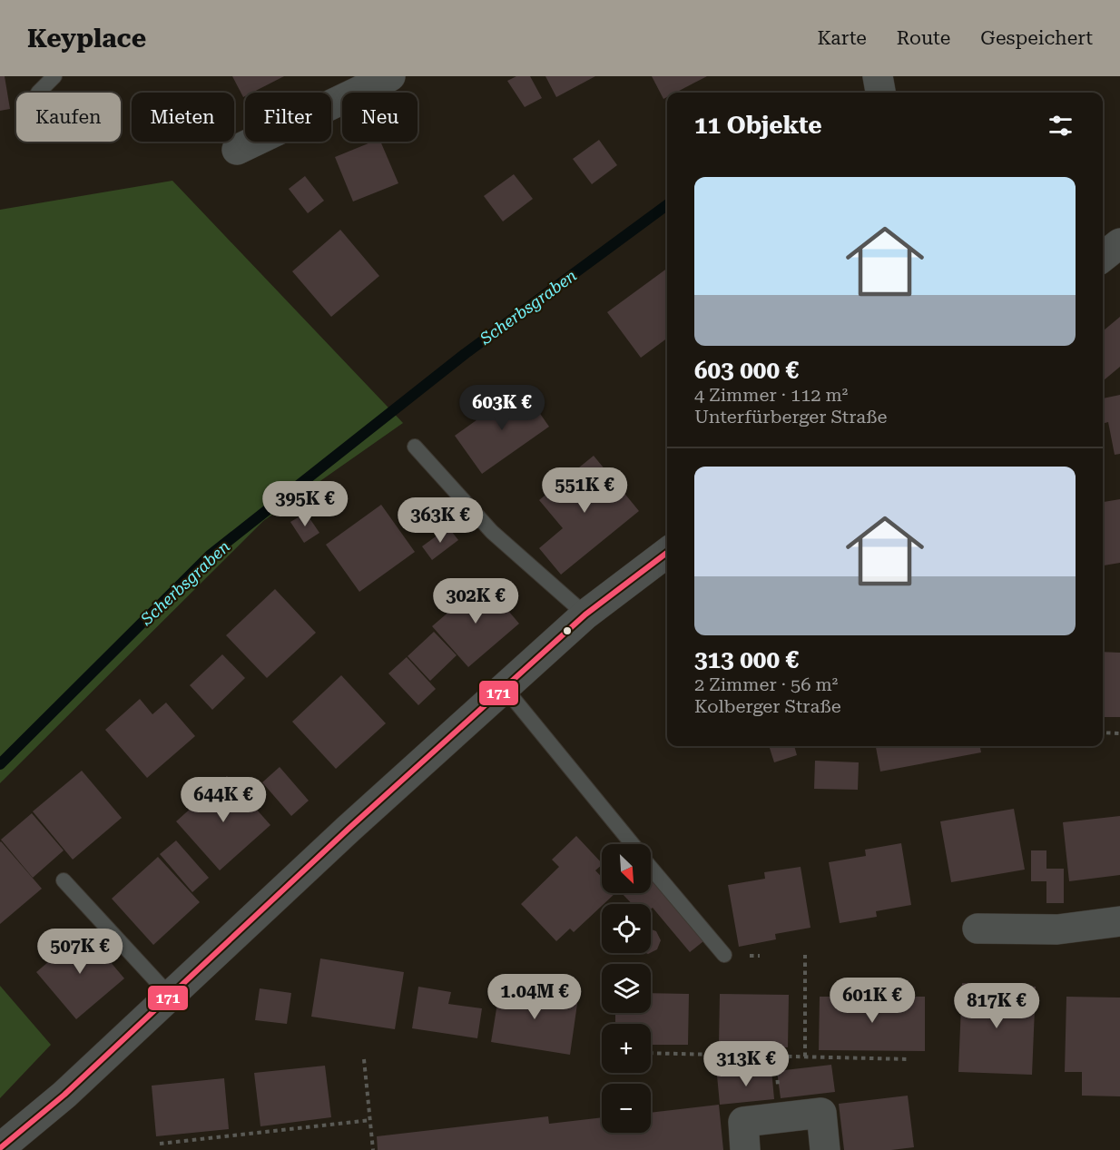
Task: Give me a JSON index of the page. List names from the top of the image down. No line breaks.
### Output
{"water":["Scherbsgraben"],"lines":["transit line 171"],"north":"bottom right","page":{"header":"Keyplace","nav":["Karte","Route","Gespeichert"],"chip":["Kaufen","Mieten","Filter","Neu"],"heading":"11 Objekte","list":[{"name":"603 000 €","note":"4 Zimmer · 112 m² · Unterfürberger Straße"},{"name":"313 000 €","note":"2 Zimmer · 56 m² · Kolberger Straße"}],"price":["603K €","551K €","395K €","363K €","302K €","644K €","507K €","1.04M €","601K €","817K €","313K €"],"map_buttons":["+","−"]}}
